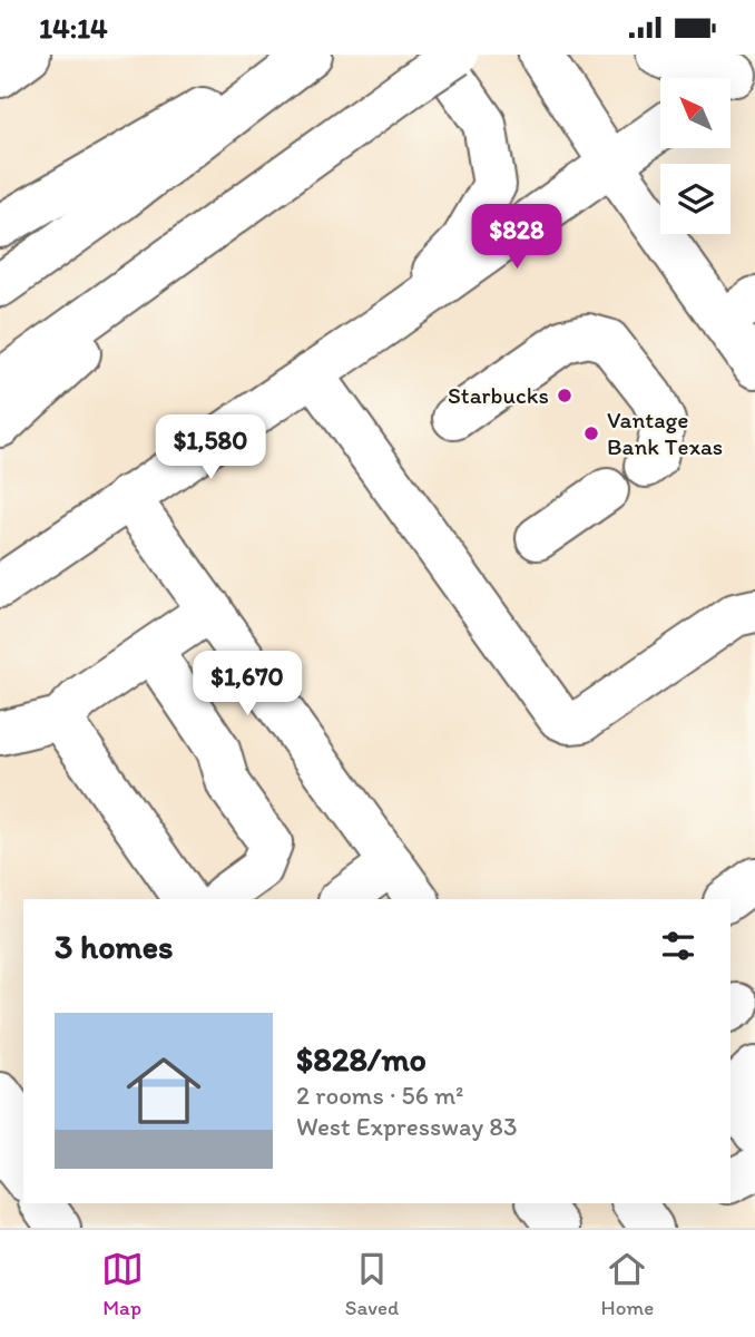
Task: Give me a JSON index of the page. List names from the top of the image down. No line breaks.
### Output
{"places":["Starbucks","Vantage Bank Texas"],"north":"top left","page":{"status":"14:14","price":["$828","$1,580","$1,670"],"heading":"3 homes","list":[{"name":"$828/mo","note":"2 rooms · 56 m² · West Expressway 83"}],"tabs":["Map","Saved","Home"]}}
